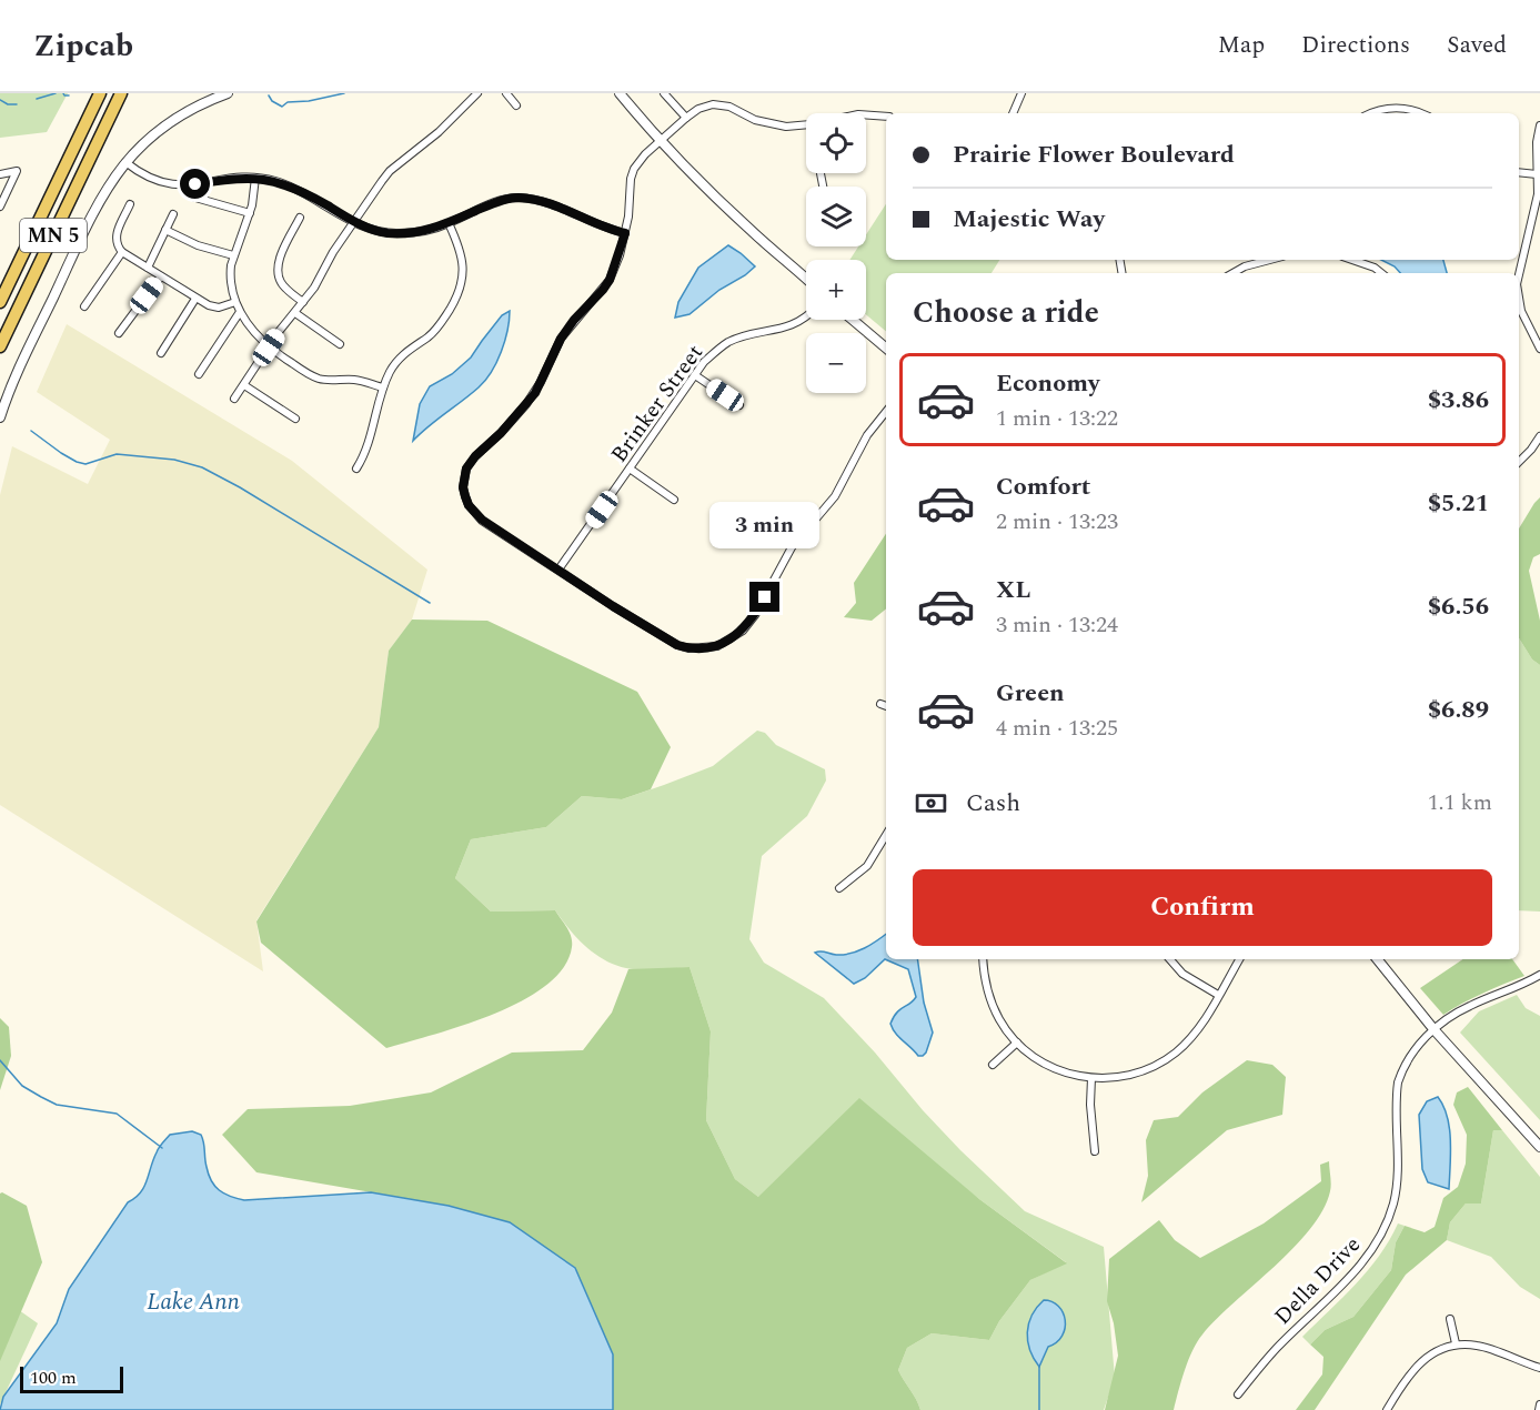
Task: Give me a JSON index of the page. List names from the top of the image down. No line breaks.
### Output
{"streets":{"main road":["MN 5"],"street":["Brinker Street","Della Drive"]},"water":["Lake Ann"],"scale_bar":"100 m","page":{"header":"Zipcab","nav":["Map","Directions","Saved"],"map_buttons":["+","−"],"banner":["Prairie Flower Boulevard","Majestic Way"],"heading":"Choose a ride","list":[{"name":"Economy","note":"1 min · 13:22","value":"$3.86"},{"name":"Comfort","note":"2 min · 13:23","value":"$5.21"},{"name":"XL","note":"3 min · 13:24","value":"$6.56"},{"name":"Green","note":"4 min · 13:25","value":"$6.89"}],"bubble":"3 min","pay":["Cash","1.1 km"],"buttons":"Confirm","scale":"100 m"}}
